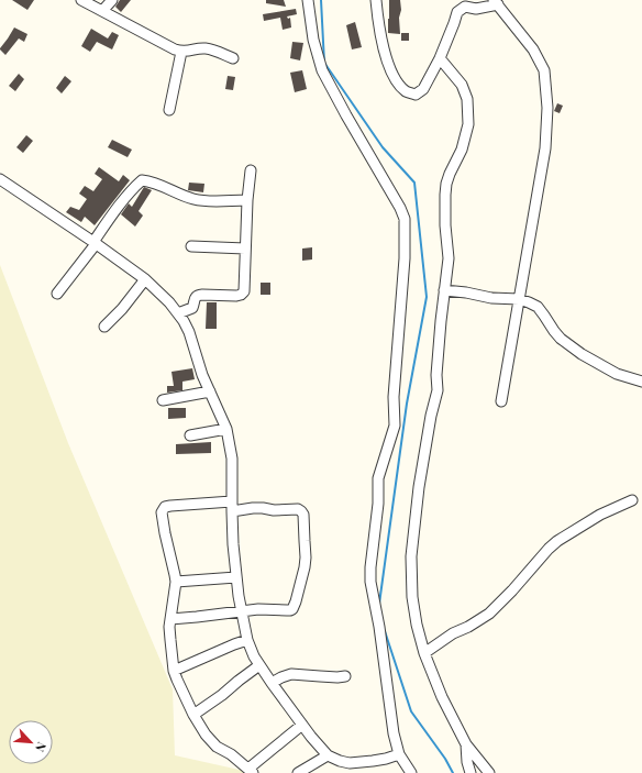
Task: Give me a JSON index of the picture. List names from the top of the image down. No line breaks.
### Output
{"north":"bottom right"}
